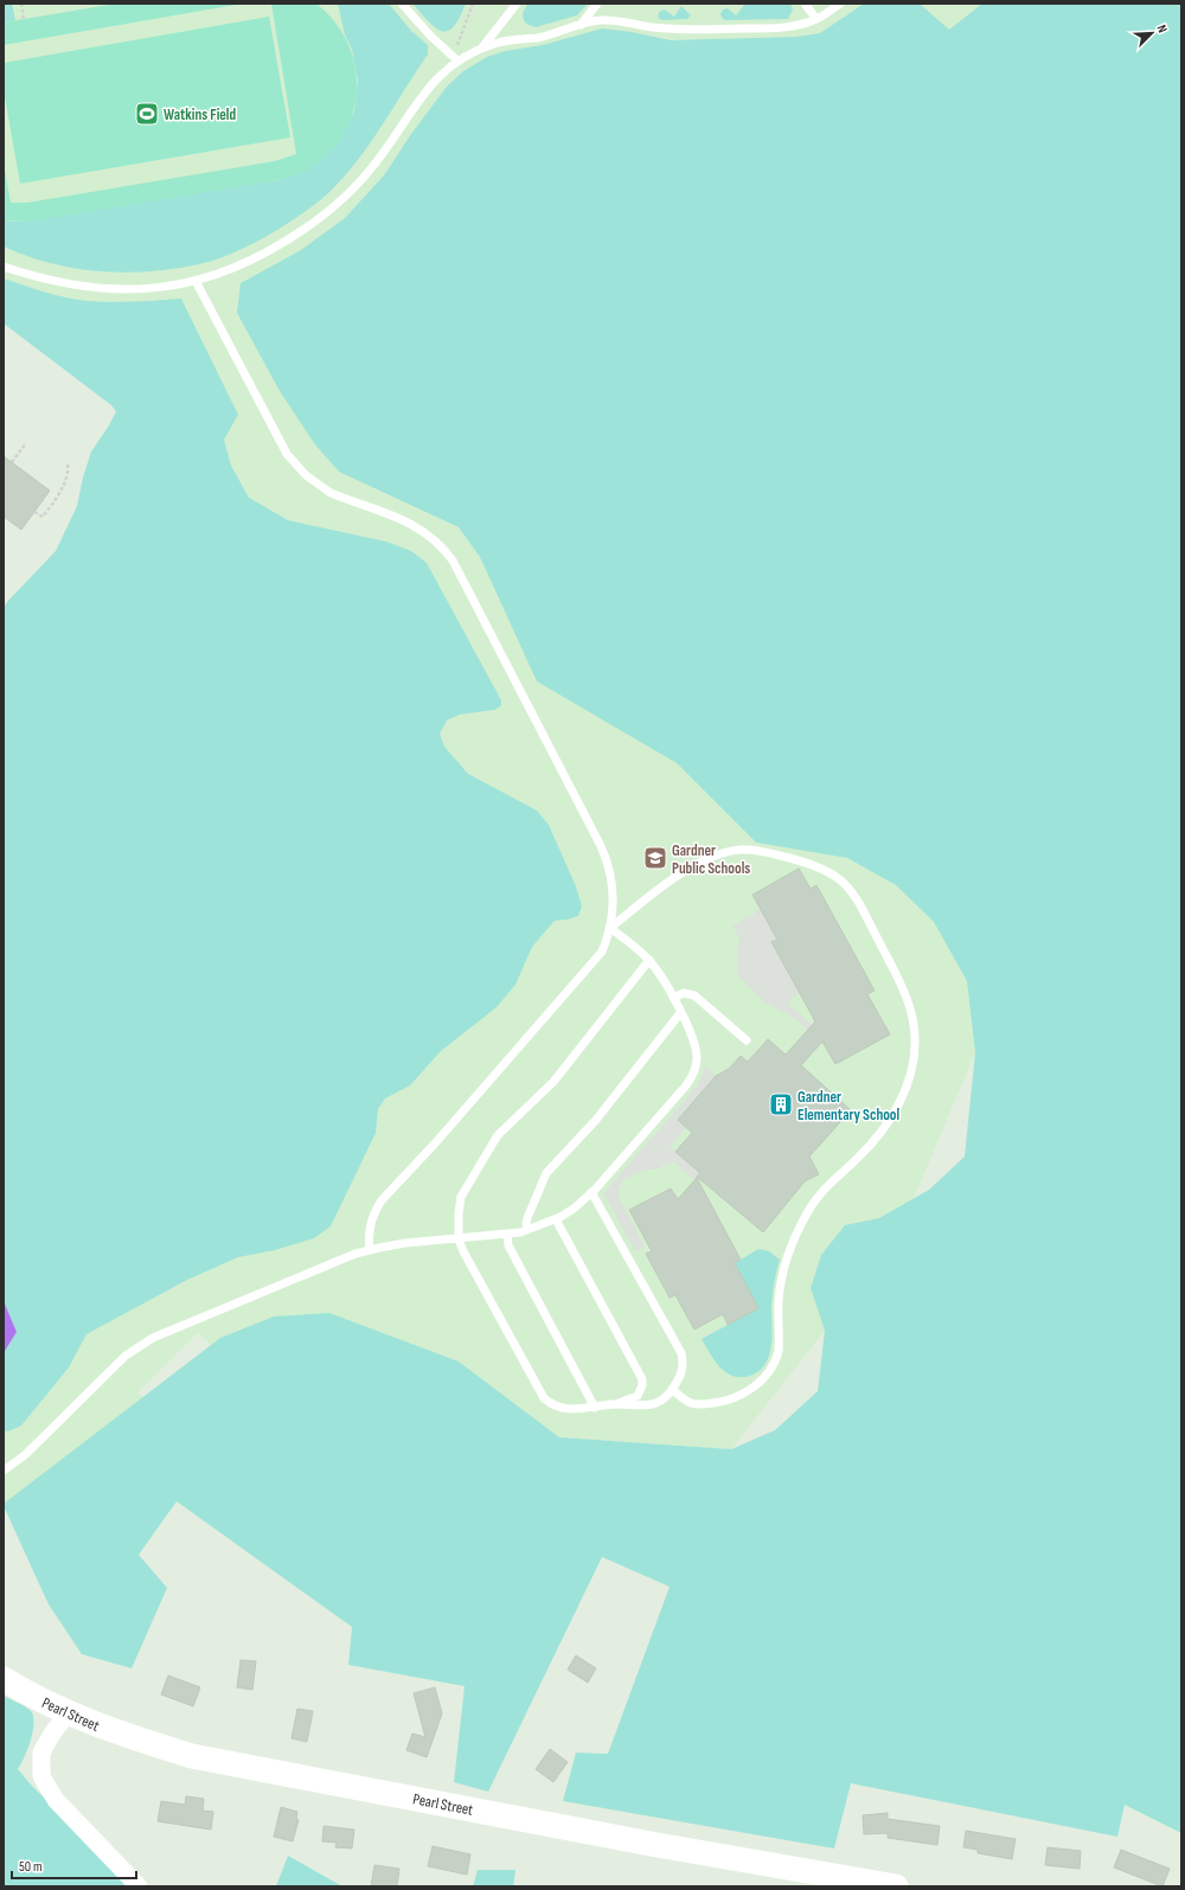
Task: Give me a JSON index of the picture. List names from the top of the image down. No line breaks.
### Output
{"streets":{"main road":["Pearl Street"]},"places":{"sports":["Watkins Field"],"school or university":["Gardner Public Schools"],"building":["Gardner Elementary School"]},"scale_bar":"50 m","north":"top right"}
